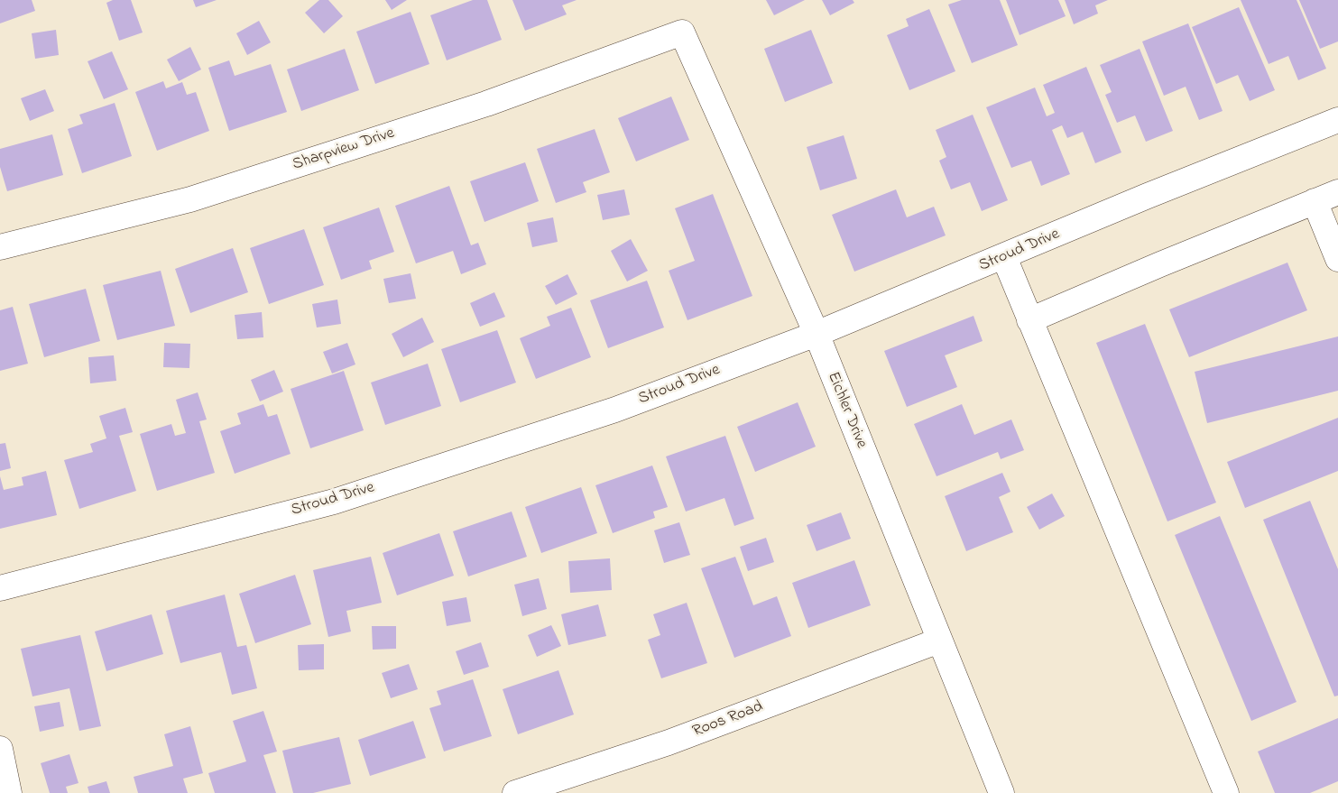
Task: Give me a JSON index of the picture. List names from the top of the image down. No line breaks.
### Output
{"streets":{"street":["Sharpview Drive","Stroud Drive","Eichler Drive","Roos Road"]},"crossings":[["Sharpview Drive","Eichler Drive"],["Stroud Drive","Eichler Drive"],["Eichler Drive","Roos Road"]]}
